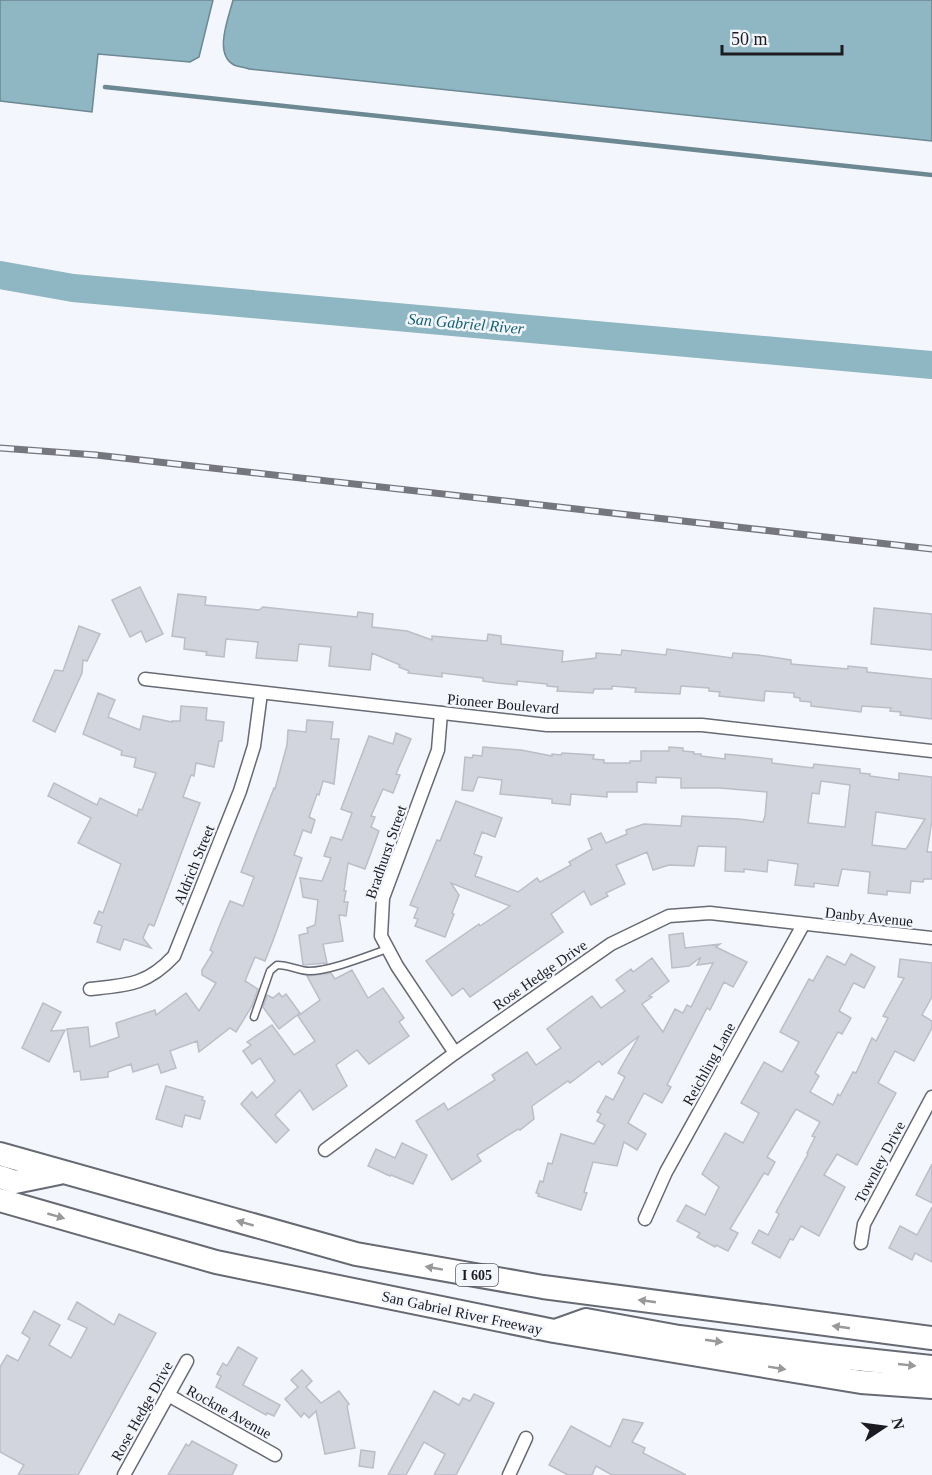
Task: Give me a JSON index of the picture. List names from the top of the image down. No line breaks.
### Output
{"streets":{"highway":["I 605","San Gabriel River Freeway"],"street":["Pioneer Boulevard","Bradhurst Street","Aldrich Street","Danby Avenue","Rose Hedge Drive","Reichling Lane","Townley Drive","Rockne Avenue"]},"crossings":[["Pioneer Boulevard","Bradhurst Street"],["Pioneer Boulevard","Aldrich Street"],["Bradhurst Street","Rose Hedge Drive"],["Danby Avenue","Rose Hedge Drive"],["Danby Avenue","Reichling Lane"],["Rose Hedge Drive","Reichling Lane"],["Rose Hedge Drive","Rockne Avenue"]],"water":["San Gabriel River"],"scale_bar":"50 m","north":"right"}
